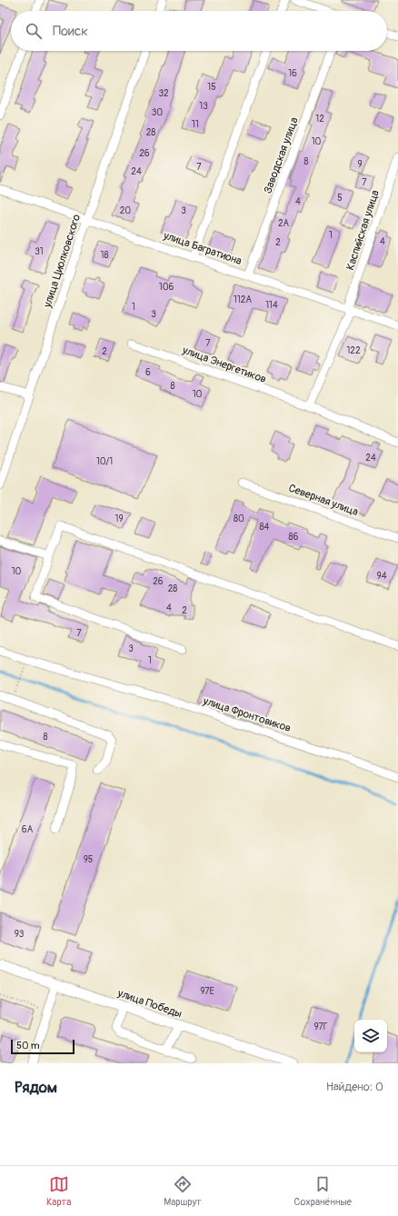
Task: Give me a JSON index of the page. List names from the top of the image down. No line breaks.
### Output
{"streets":{"main road":["улица Победы"],"street":["Заводская улица","Каспийская улица","улица Багратиона","улица Циолковского","улица Энергетиков","Северная улица","улица Фронтовиков"]},"crossings":[["Заводская улица","улица Багратиона"],["Каспийская улица","улица Багратиона"],["улица Багратиона","улица Циолковского"]],"house_numbers":["16","15","32","13","30","12","11","28","10","26","8","9","7","24","7","5","4","20","3","2А","1","4","2","31","18","106","112А","114","1","3","7","122","2","6","8","10","24","10/1","19","80","84","86","10","94","26","28","4","2","7","3","1","8","6А","95","93","97Е","97Г"],"scale_bar":"50 m","page":{"search":"Поиск","scale":"50 m","heading":["Рядом","Найдено: 0"],"nav":["Карта","Маршрут","Сохранённые"]}}
